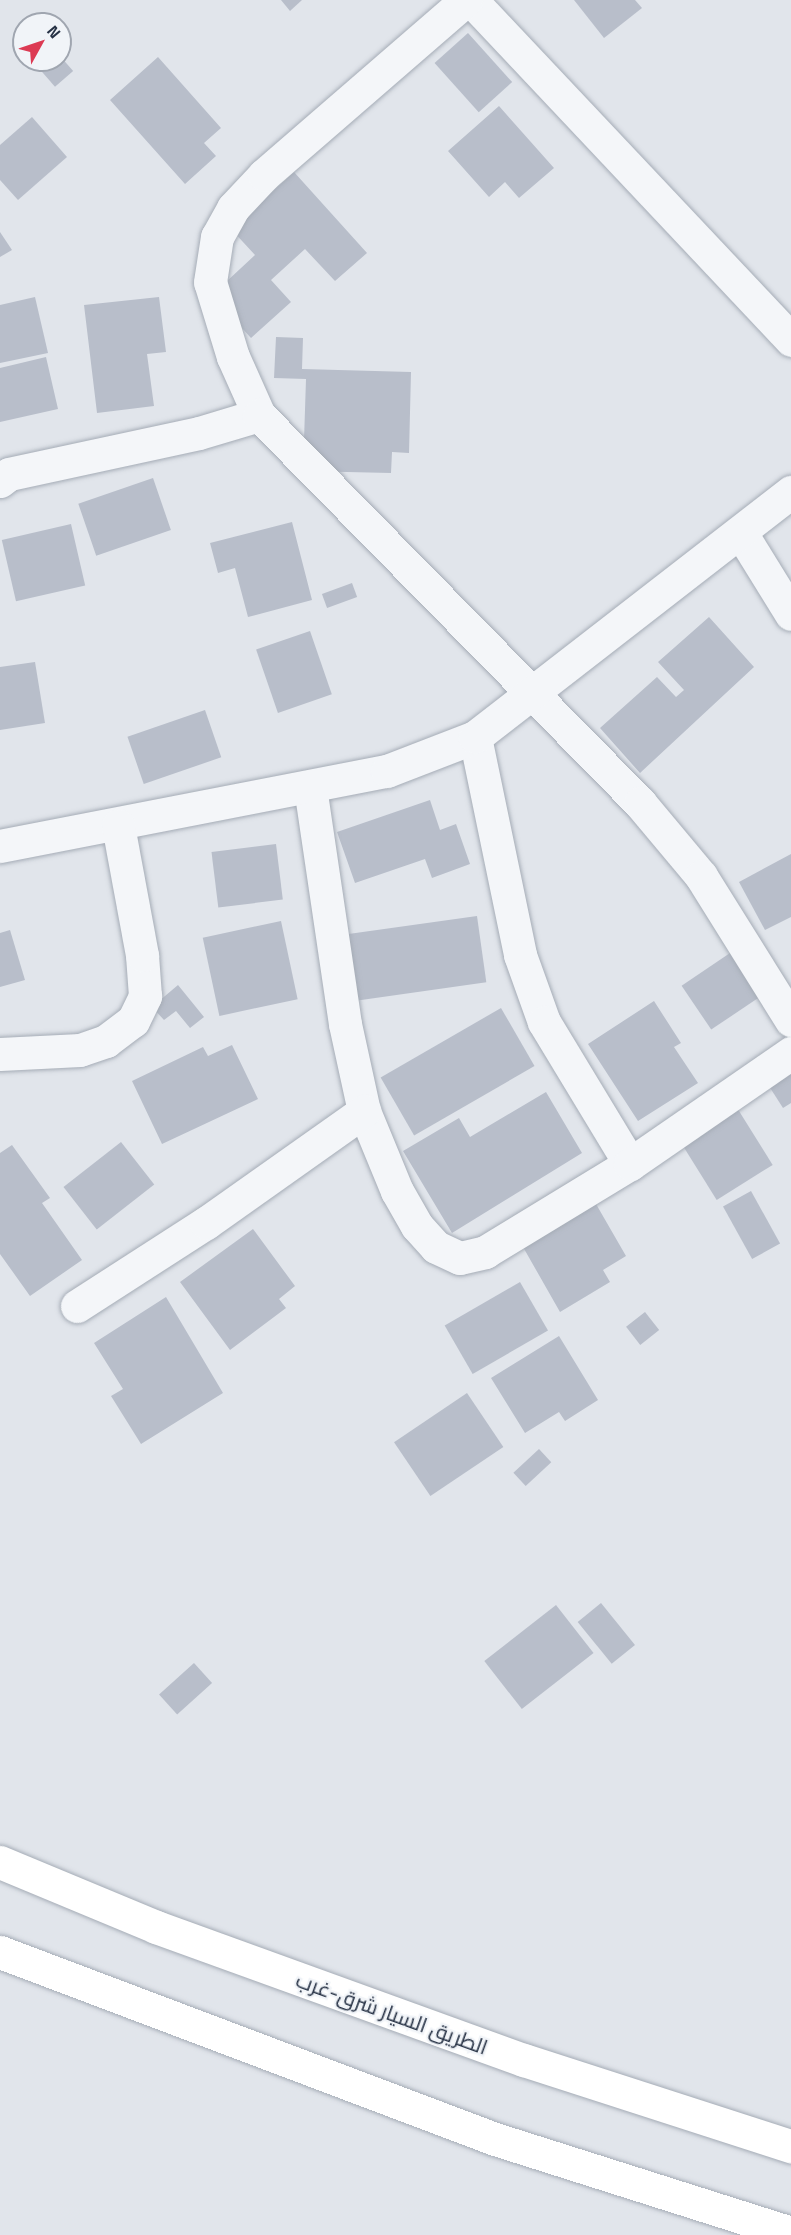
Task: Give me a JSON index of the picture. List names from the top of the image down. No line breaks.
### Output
{"streets":{"highway":["الطريق السيار شرق-غرب"]},"north":"top right"}
